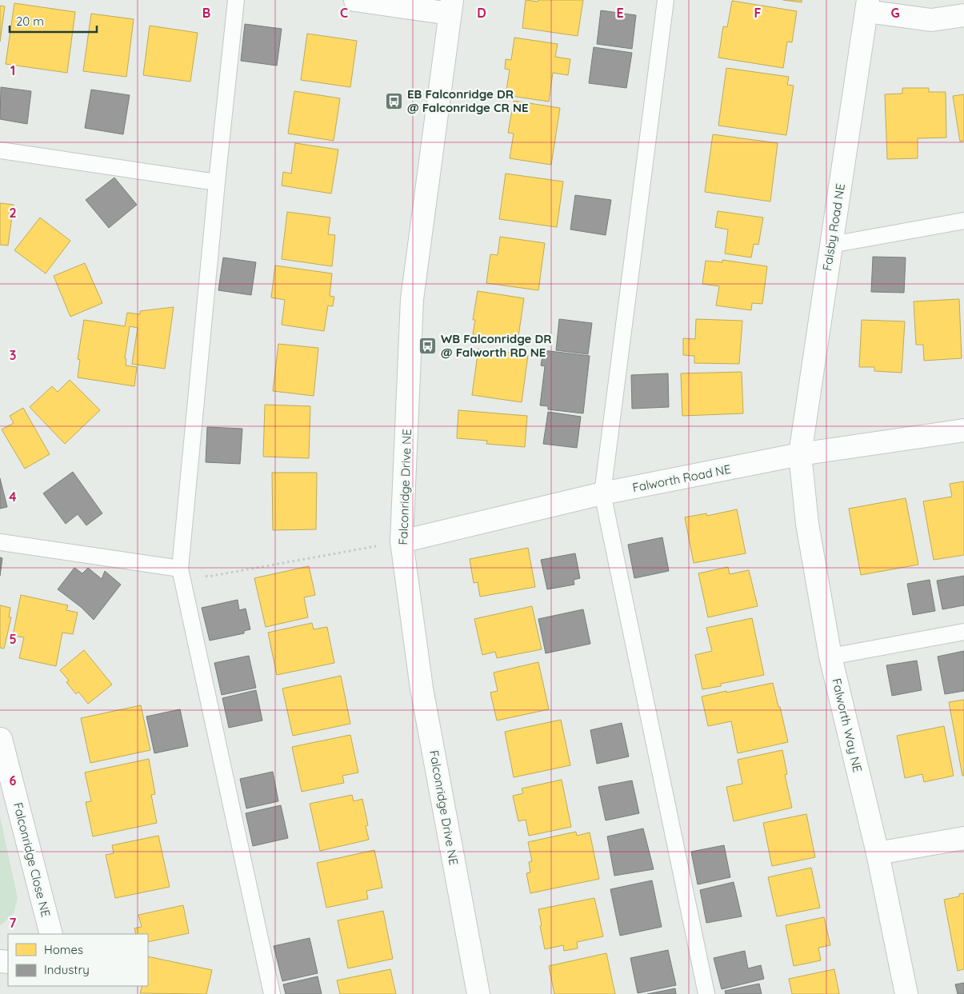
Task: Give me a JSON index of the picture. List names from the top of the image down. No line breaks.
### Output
{"streets":{"street":["Falsby Road NE","Falworth Road NE","Falconridge Drive NE","Falworth Way NE","Falconridge Close NE"]},"crossings":[["Falsby Road NE","Falworth Road NE"],["Falsby Road NE","Falworth Way NE"],["Falworth Road NE","Falconridge Drive NE"],["Falworth Road NE","Falworth Way NE"]],"places":{"bus stop":["EB Falconridge DR @ Falconridge CR NE","WB Falconridge DR @ Falworth RD NE"]},"legend":["Homes","Industry"],"scale_bar":"20 m","grid":{"columns":["B","C","D","E","F","G"],"rows":["1","2","3","4","5","6","7"]}}
